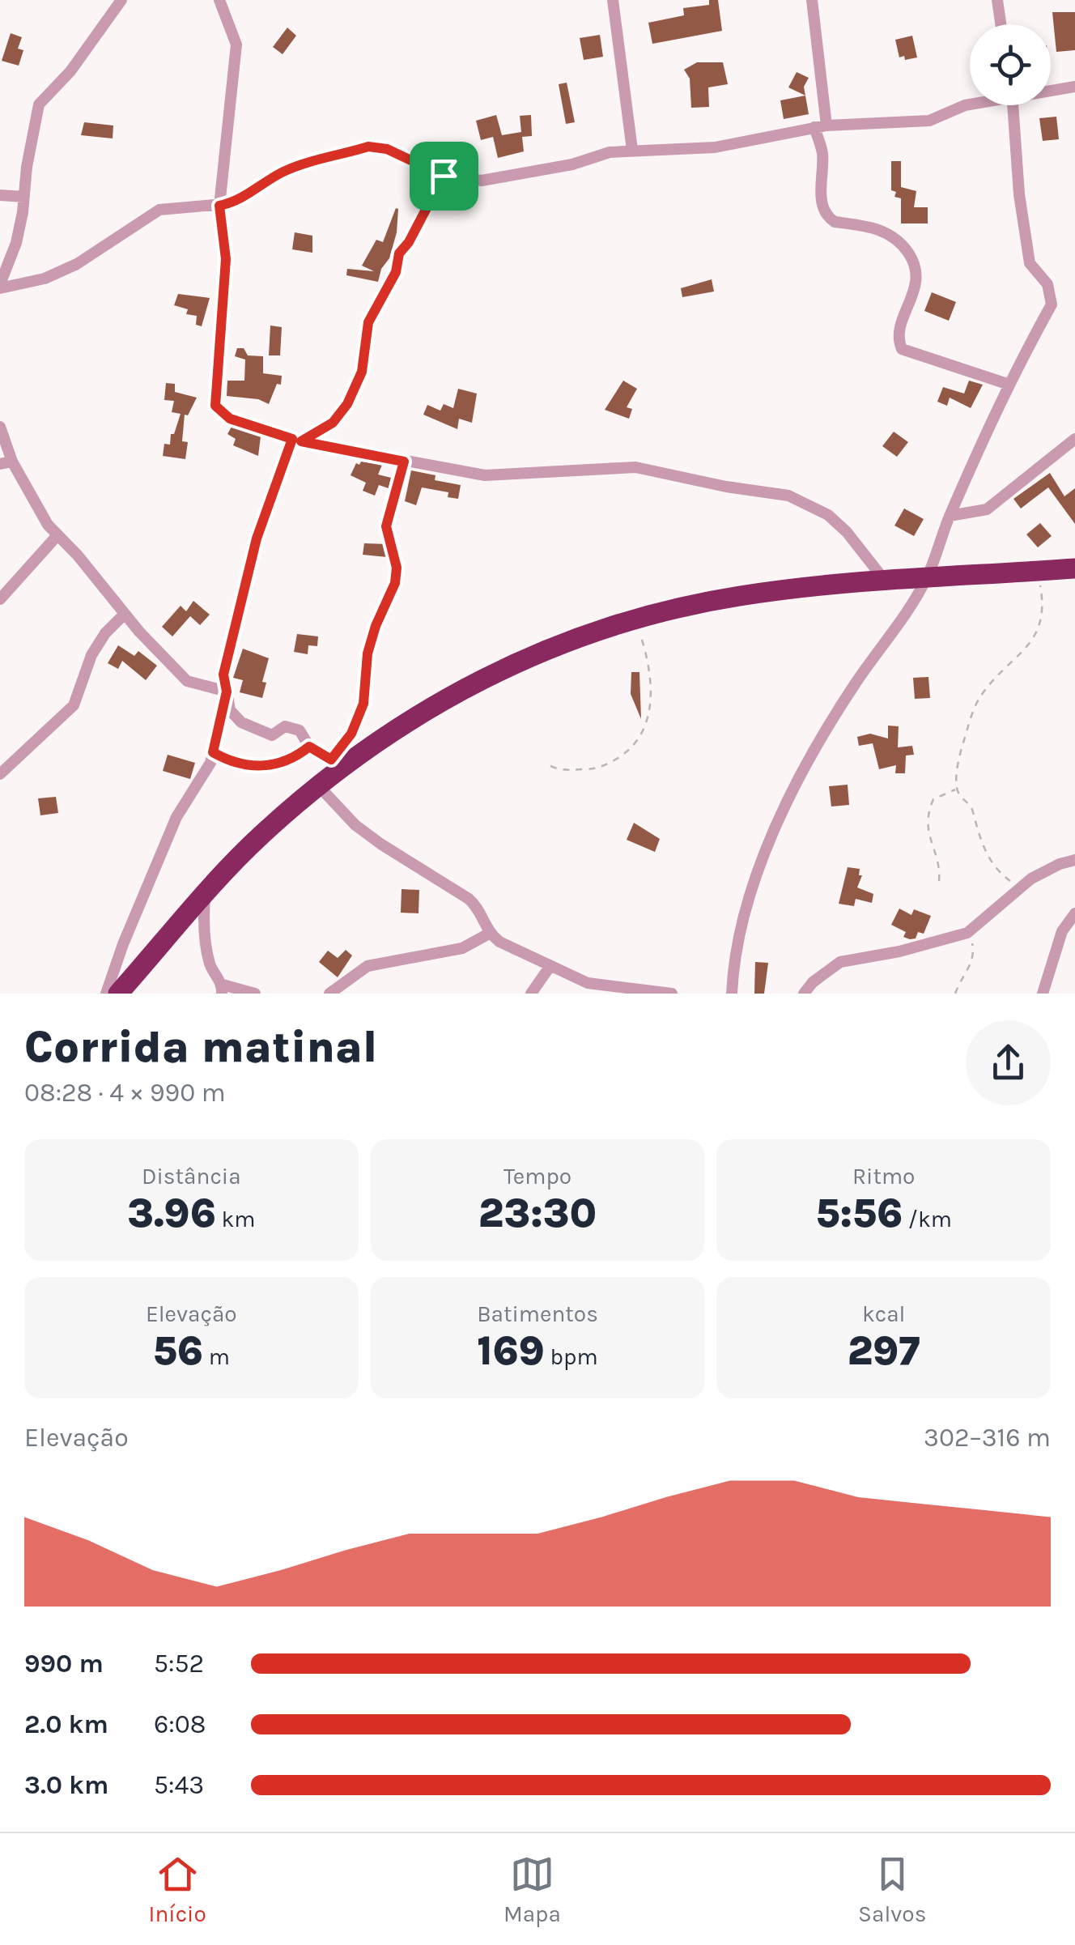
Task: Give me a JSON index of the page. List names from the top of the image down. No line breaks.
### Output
{"page":{"heading":["Corrida matinal","08:28 · 4 × 990 m"],"stats":[["Distância","3.96 km"],["Tempo","23:30"],["Ritmo","5:56 /km"],["Elevação","56 m"],["Batimentos","169 bpm"],["kcal","297"]],"chart":["Elevação","302–316 m"],"list":[{"name":"990 m","note":"5:52"},{"name":"2.0 km","note":"6:08"},{"name":"3.0 km","note":"5:43"}],"tabs":["Início","Mapa","Salvos"]}}
